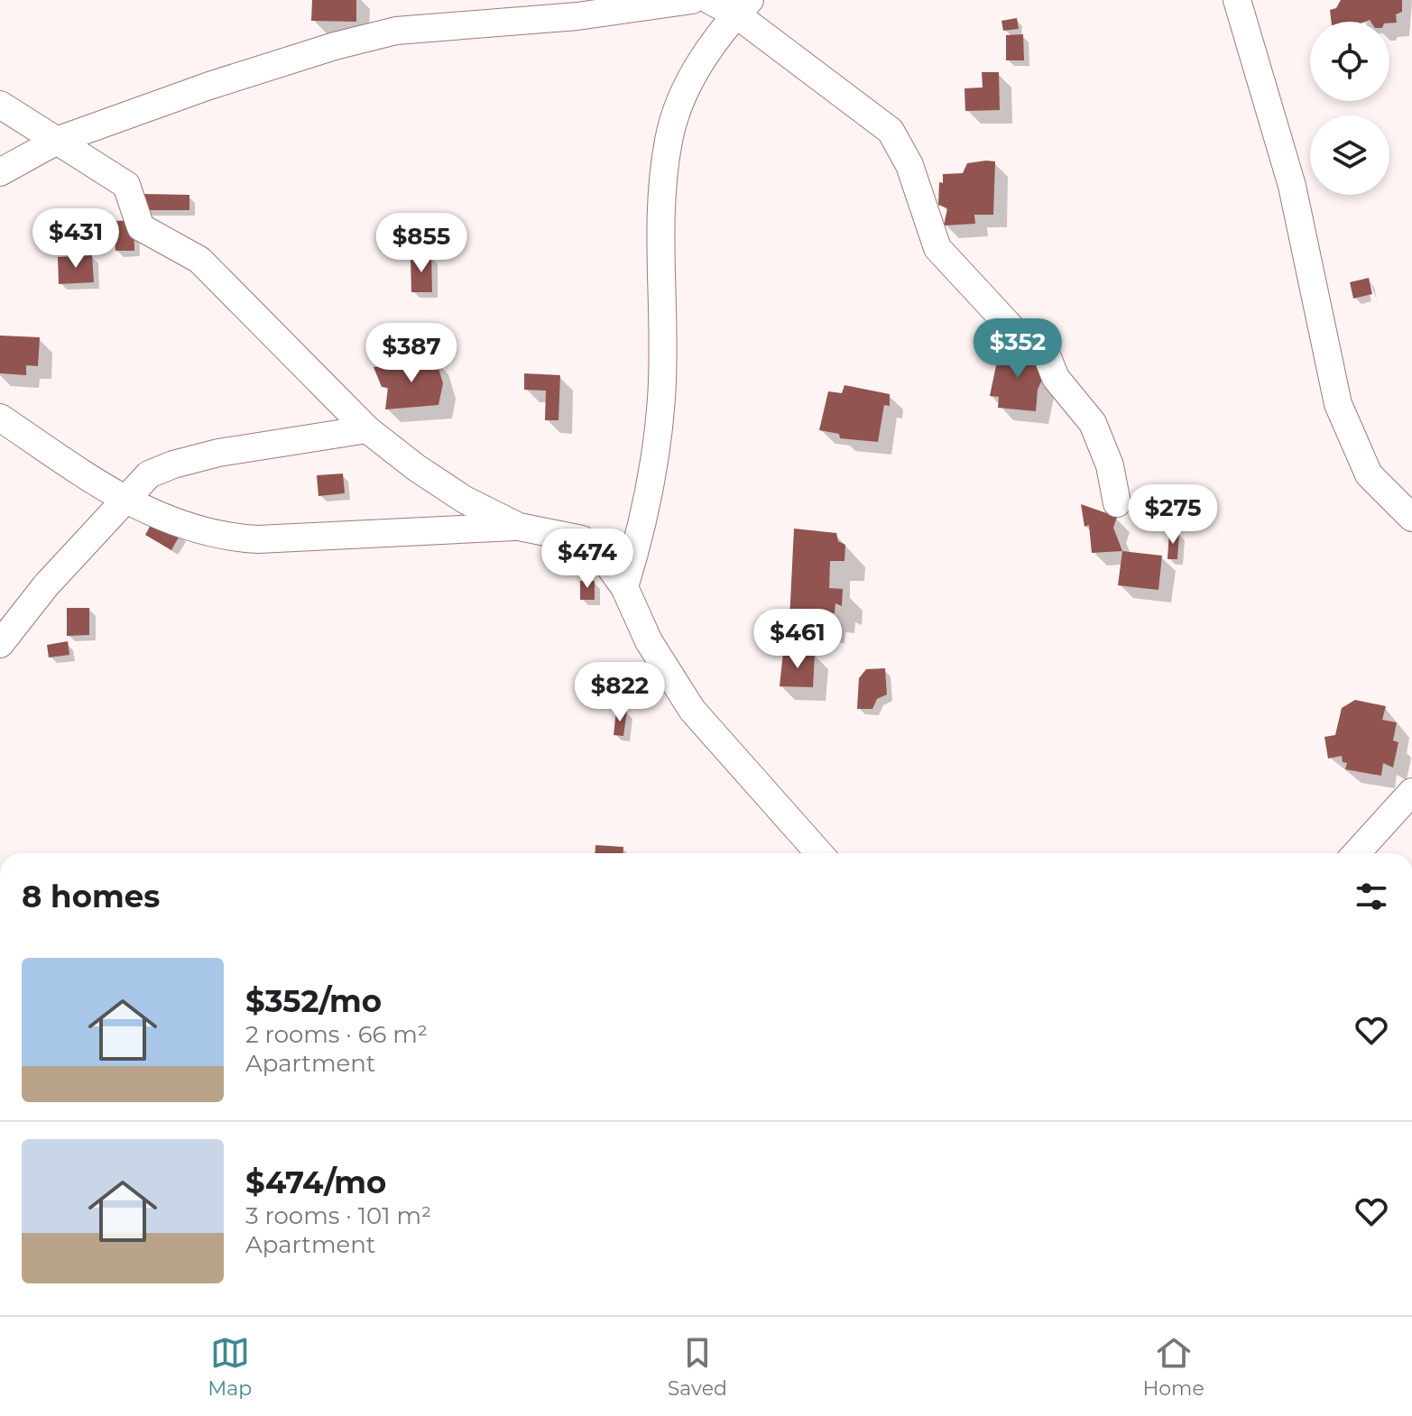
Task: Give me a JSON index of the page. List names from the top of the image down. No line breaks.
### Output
{"page":{"price":["$431","$855","$352","$387","$275","$474","$461","$822"],"heading":"8 homes","list":[{"name":"$352/mo","note":"2 rooms · 66 m² · Apartment"},{"name":"$474/mo","note":"3 rooms · 101 m² · Apartment"}],"tabs":["Map","Saved","Home"]}}
